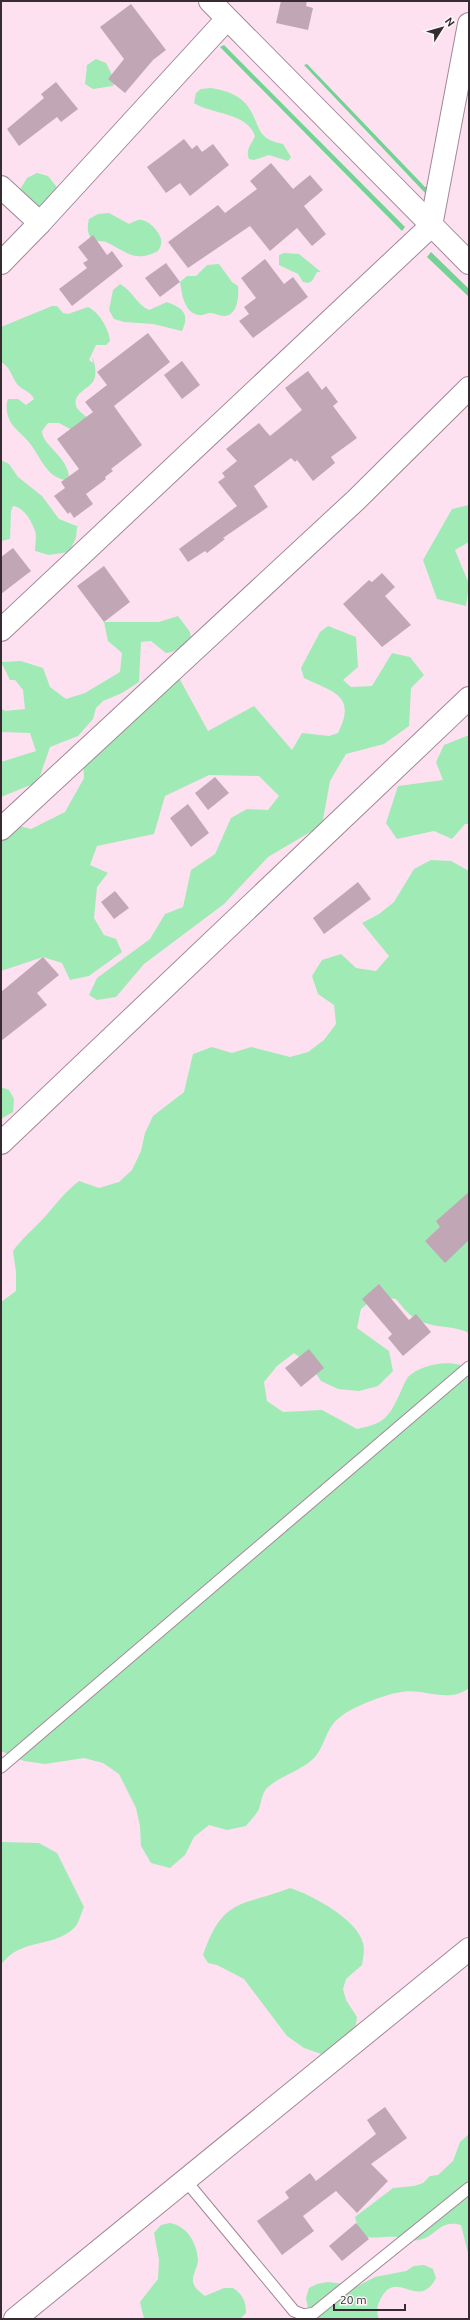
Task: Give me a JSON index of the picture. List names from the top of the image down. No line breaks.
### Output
{"scale_bar":"20 m","north":"top right"}
